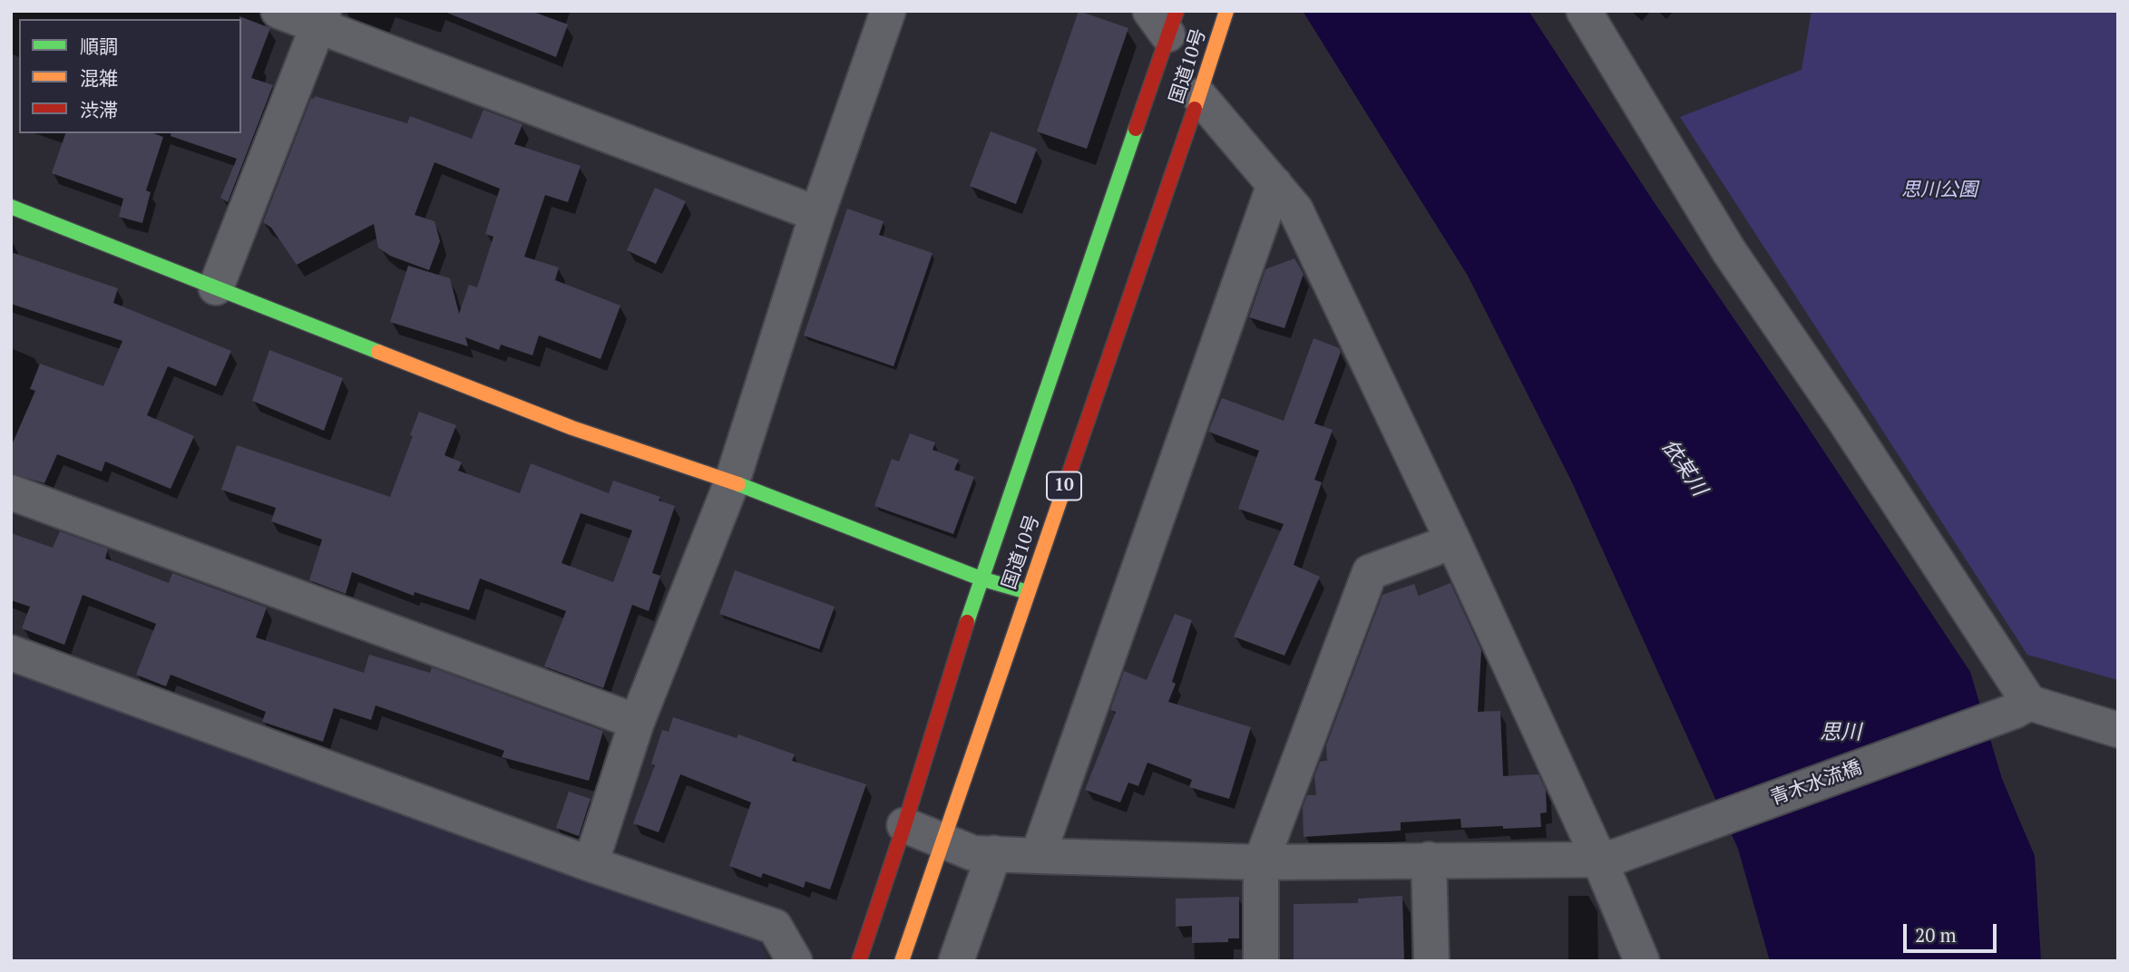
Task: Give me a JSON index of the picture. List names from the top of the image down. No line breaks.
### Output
{"streets":{"main road":["国道10号","10"],"street":["青木水流橋"]},"water":["依某川","思川"],"parks":["思川公園"],"legend":["順調","混雑","渋滞"],"scale_bar":"20 m"}
